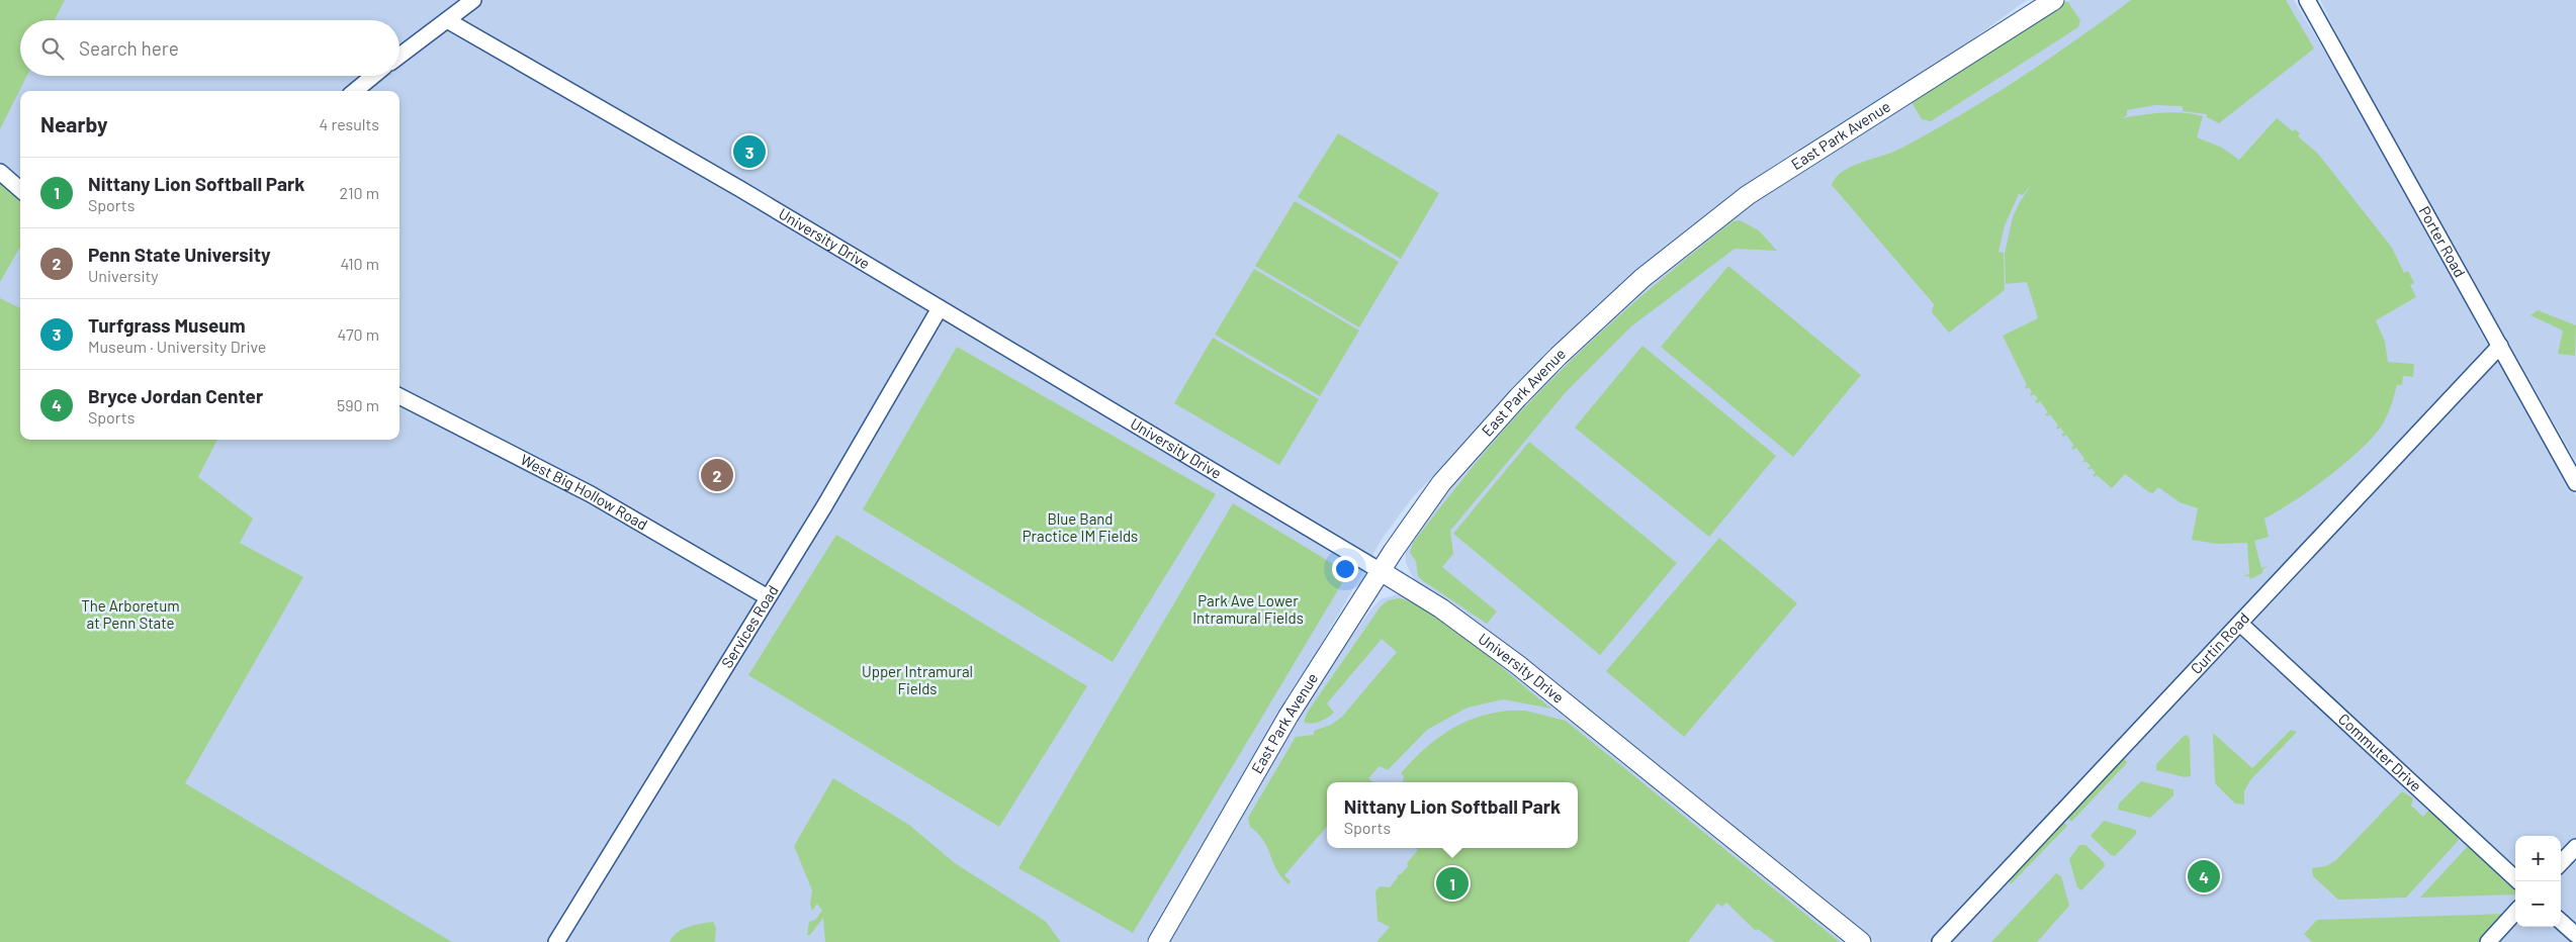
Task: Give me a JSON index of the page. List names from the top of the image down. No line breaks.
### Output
{"streets":{"main road":["East Park Avenue","University Drive"],"street":["Porter Road","West Big Hollow Road","Services Road","Curtin Road","Commuter Drive"]},"crossings":[["East Park Avenue","University Drive"],["University Drive","Services Road"],["Porter Road","Curtin Road"],["West Big Hollow Road","Services Road"],["Curtin Road","Commuter Drive"]],"parks":["Blue Band Practice IM Fields","Park Ave Lower Intramural Fields","The Arboretum at Penn State","Upper Intramural Fields"],"page":{"search":"Search here","heading":["Nearby","4 results"],"pins":["3","2","4","1"],"list":[{"mark":"1","name":"Nittany Lion Softball Park","note":"Sports","value":"210 m"},{"mark":"2","name":"Penn State University","note":"University","value":"410 m"},{"mark":"3","name":"Turfgrass Museum","note":"Museum · University Drive","value":"470 m"},{"mark":"4","name":"Bryce Jordan Center","note":"Sports","value":"590 m"}],"popup":["Nittany Lion Softball Park","Sports"],"map_buttons":["+","−"]}}
